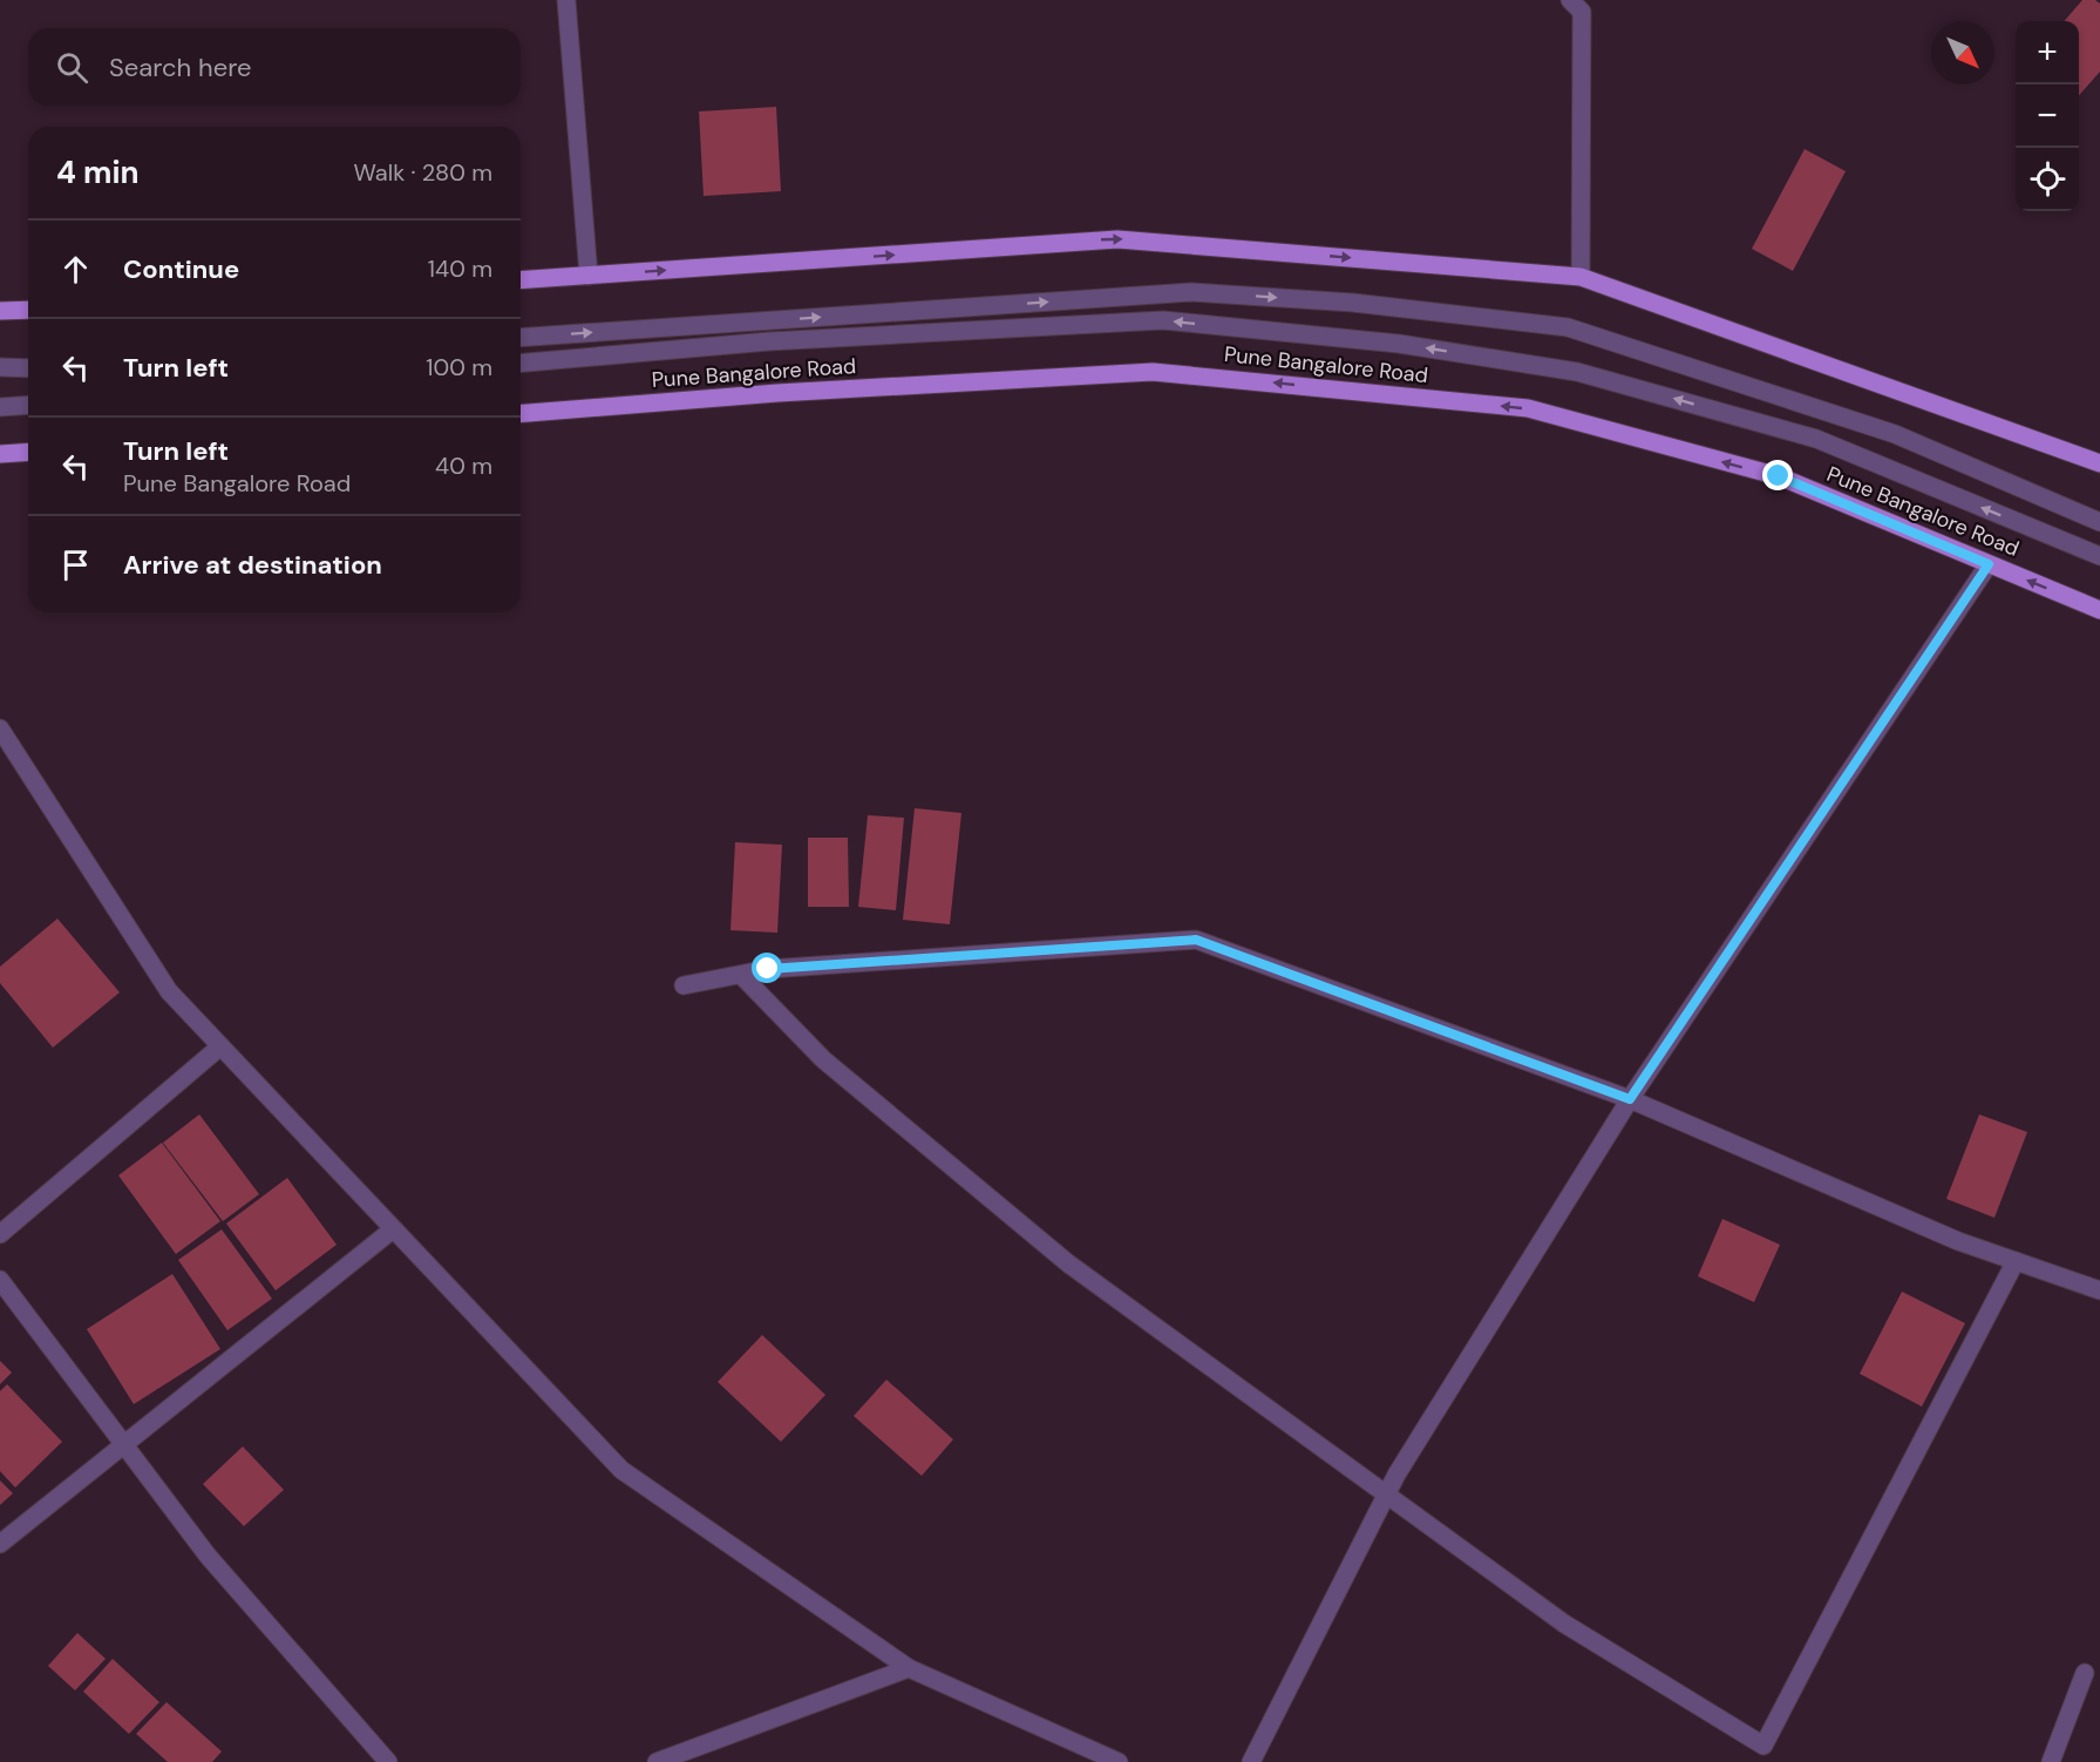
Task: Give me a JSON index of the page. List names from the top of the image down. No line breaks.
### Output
{"streets":{"main road":["Pune Bangalore Road"]},"north":"bottom right","page":{"map_buttons":["+","−"],"search":"Search here","heading":["4 min","Walk · 280 m"],"list":[["Continue","140 m"],["Turn left","100 m"],["Turn left","Pune Bangalore Road","40 m"],"Arrive at destination"]}}
